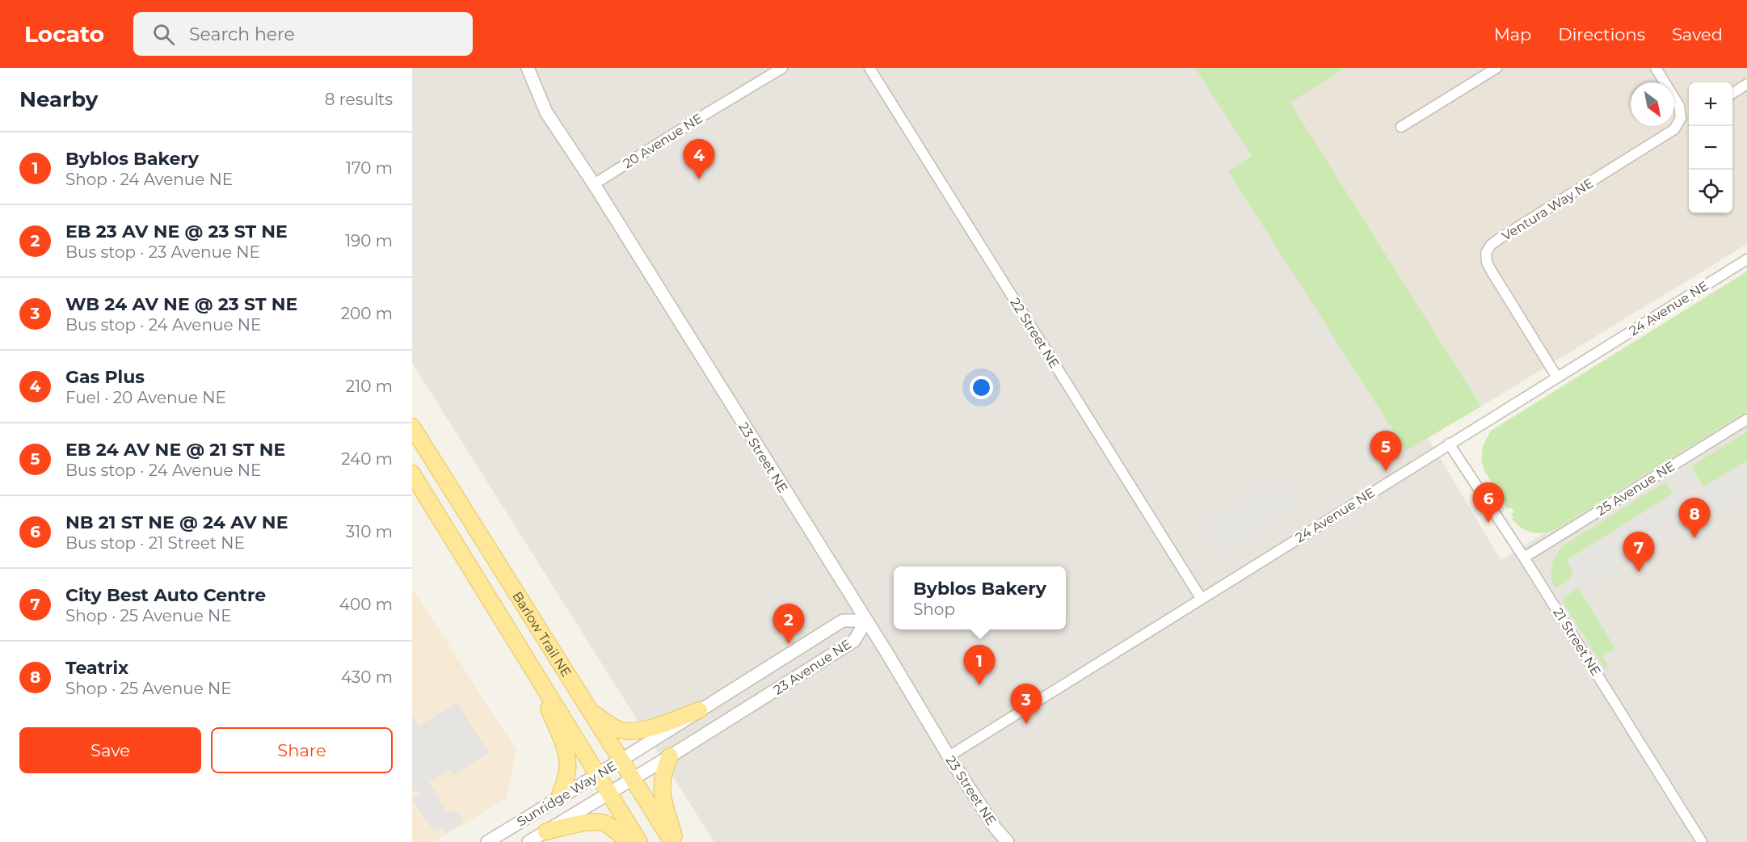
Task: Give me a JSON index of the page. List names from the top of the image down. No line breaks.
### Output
{"streets":{"main road":["Barlow Trail NE"],"street":["20 Avenue NE","Ventura Way NE","24 Avenue NE","22 Street NE","23 Street NE","25 Avenue NE","21 Street NE","23 Avenue NE","Sunridge Way NE"]},"crossings":[["20 Avenue NE","23 Street NE"],["Ventura Way NE","24 Avenue NE"],["24 Avenue NE","22 Street NE"],["24 Avenue NE","23 Street NE"],["24 Avenue NE","21 Street NE"],["23 Street NE","23 Avenue NE"],["25 Avenue NE","21 Street NE"],["Barlow Trail NE","23 Avenue NE"],["Barlow Trail NE","Sunridge Way NE"],["23 Avenue NE","Sunridge Way NE"]],"north":"bottom right","page":{"header":"Locato","search":"Search here","nav":["Map","Directions","Saved"],"heading":["Nearby","8 results"],"map_buttons":["+","−"],"list":[{"mark":"1","name":"Byblos Bakery","note":"Shop · 24 Avenue NE","value":"170 m"},{"mark":"2","name":"EB 23 AV NE @ 23 ST NE","note":"Bus stop · 23 Avenue NE","value":"190 m"},{"mark":"3","name":"WB 24 AV NE @ 23 ST NE","note":"Bus stop · 24 Avenue NE","value":"200 m"},{"mark":"4","name":"Gas Plus","note":"Fuel · 20 Avenue NE","value":"210 m"},{"mark":"5","name":"EB 24 AV NE @ 21 ST NE","note":"Bus stop · 24 Avenue NE","value":"240 m"},{"mark":"6","name":"NB 21 ST NE @ 24 AV NE","note":"Bus stop · 21 Street NE","value":"310 m"},{"mark":"7","name":"City Best Auto Centre","note":"Shop · 25 Avenue NE","value":"400 m"},{"mark":"8","name":"Teatrix","note":"Shop · 25 Avenue NE","value":"430 m"}],"pins":["4","5","6","8","7","2","1","3"],"popup":["Byblos Bakery","Shop"],"buttons":["Save","Share"]}}
